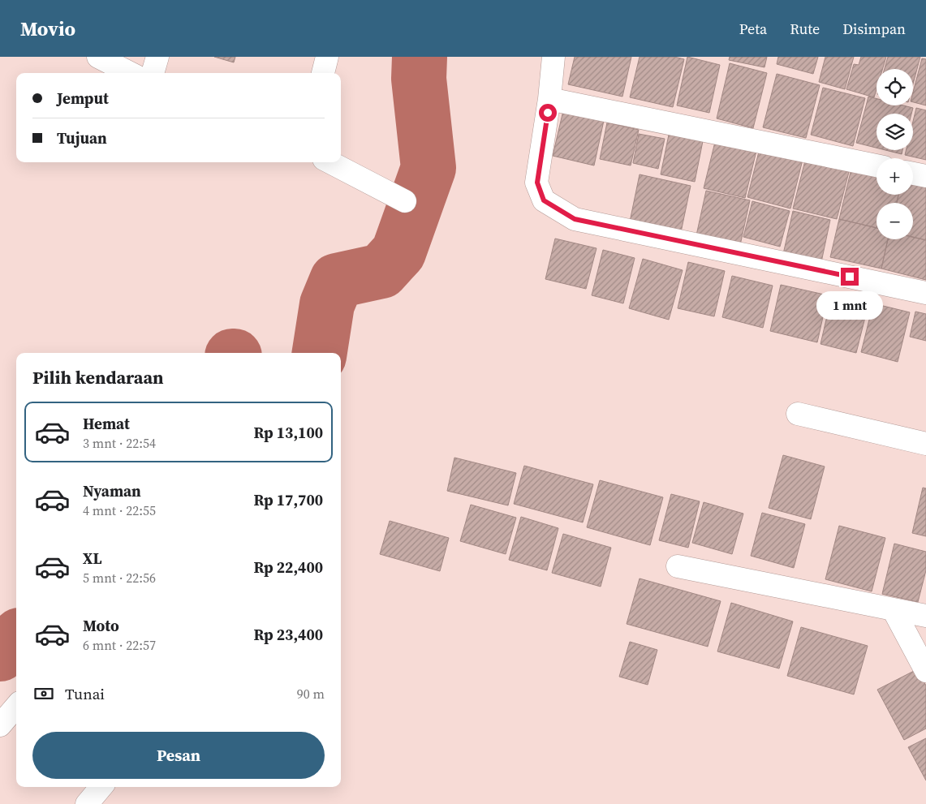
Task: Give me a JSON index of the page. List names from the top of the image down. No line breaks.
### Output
{"page":{"header":"Movio","nav":["Peta","Rute","Disimpan"],"map_buttons":["+","−"],"banner":["Jemput","Tujuan"],"bubble":"1 mnt","heading":"Pilih kendaraan","list":[{"name":"Hemat","note":"3 mnt · 22:54","value":"Rp 13,100"},{"name":"Nyaman","note":"4 mnt · 22:55","value":"Rp 17,700"},{"name":"XL","note":"5 mnt · 22:56","value":"Rp 22,400"},{"name":"Moto","note":"6 mnt · 22:57","value":"Rp 23,400"}],"pay":["Tunai","90 m"],"buttons":"Pesan"}}
